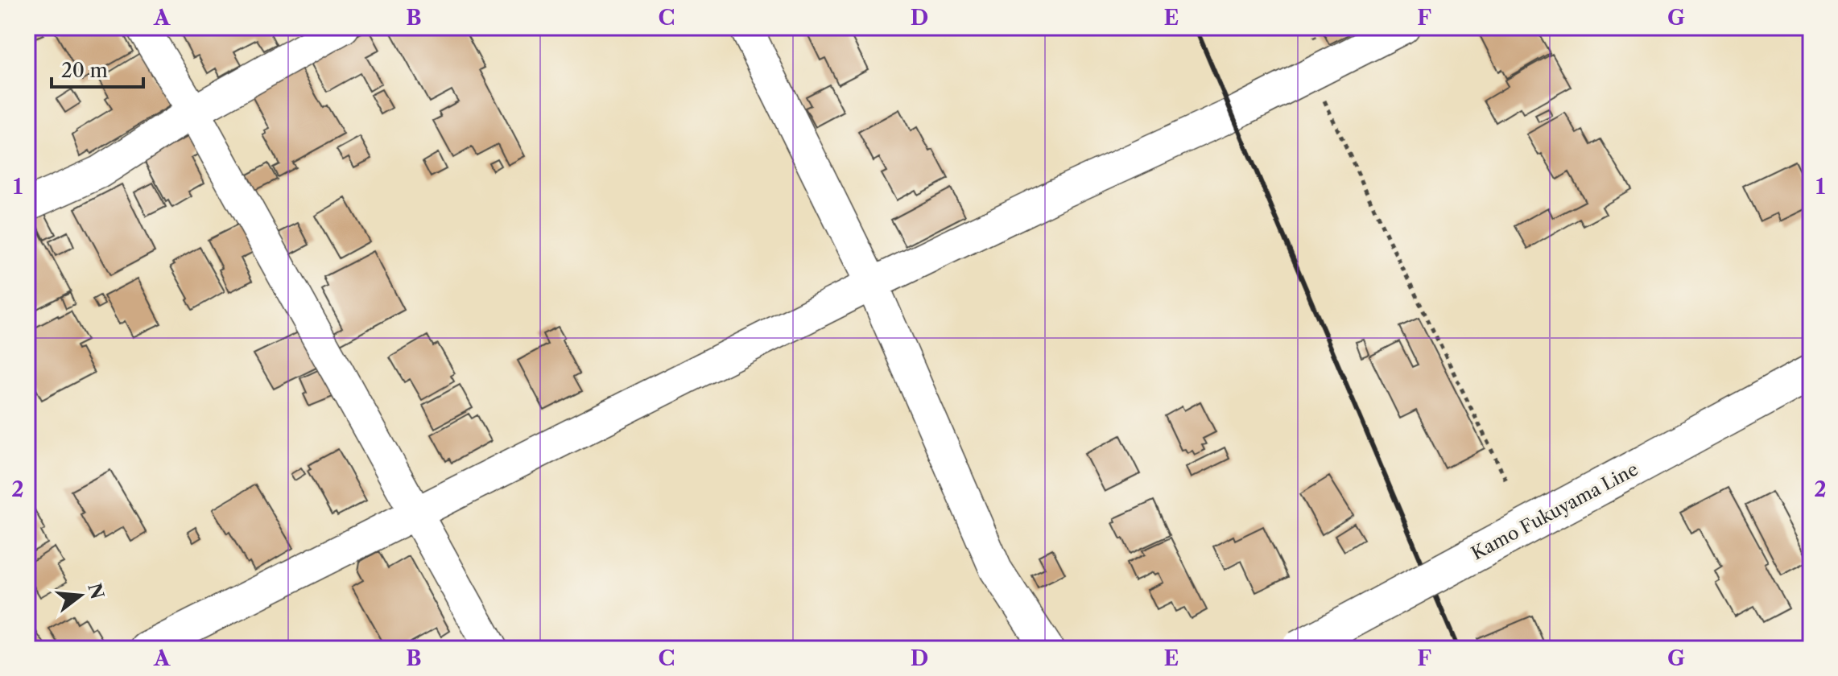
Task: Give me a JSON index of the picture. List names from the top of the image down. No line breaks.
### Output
{"streets":{"main road":["Kamo Fukuyama Line"]},"scale_bar":"20 m","north":"right","grid":{"columns":["A","B","C","D","E","F","G"],"rows":["1","2"]}}
